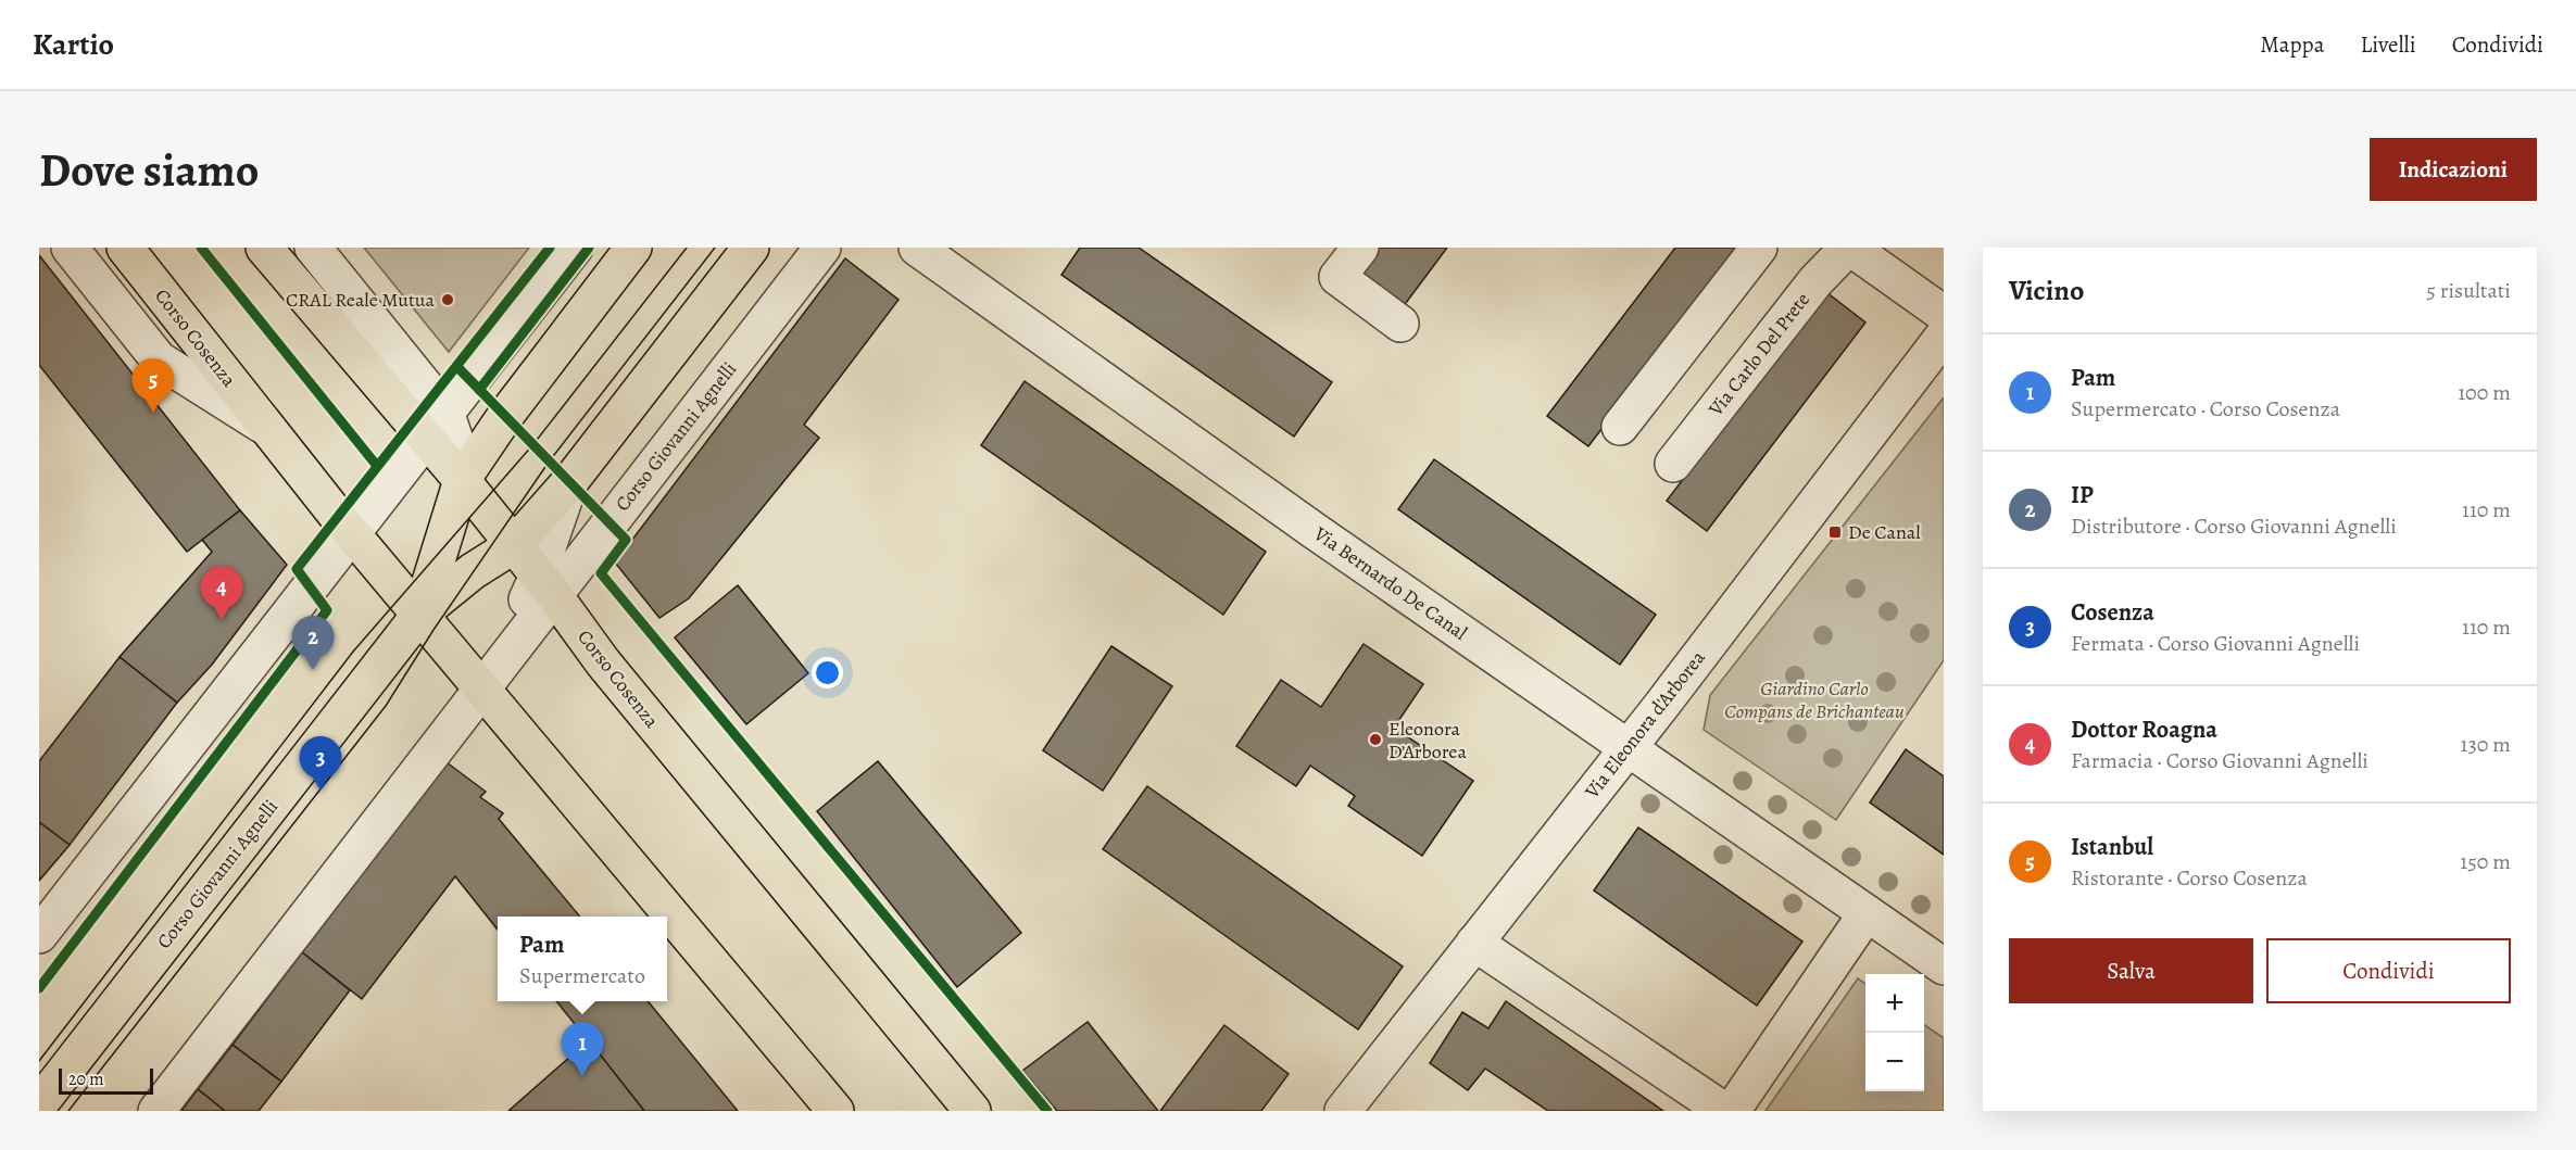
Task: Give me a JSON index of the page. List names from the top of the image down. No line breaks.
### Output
{"streets":{"main road":["Corso Cosenza","Corso Giovanni Agnelli"],"street":["Via Carlo Del Prete","Via Bernardo De Canal","Via Eleonora d'Arborea"]},"crossings":[["Corso Cosenza","Corso Giovanni Agnelli"],["Via Bernardo De Canal","Via Eleonora d'Arborea"]],"parks":["Giardino Carlo Compans de Brichanteau"],"places":{"other":["CRAL Reale Mutua","Eleonora D’Arborea"],"transit":["De Canal"]},"scale_bar":"20 m","page":{"header":"Kartio","nav":["Mappa","Livelli","Condividi"],"buttons":["Indicazioni",["Salva","Condividi"]],"title":"Dove siamo","heading":["Vicino","5 risultati"],"list":[{"mark":"1","name":"Pam","note":"Supermercato · Corso Cosenza","value":"100 m"},{"mark":"2","name":"IP","note":"Distributore · Corso Giovanni Agnelli","value":"110 m"},{"mark":"3","name":"Cosenza","note":"Fermata · Corso Giovanni Agnelli","value":"110 m"},{"mark":"4","name":"Dottor Roagna","note":"Farmacia · Corso Giovanni Agnelli","value":"130 m"},{"mark":"5","name":"Istanbul","note":"Ristorante · Corso Cosenza","value":"150 m"}],"pins":["5","4","2","3","1"],"popup":["Pam","Supermercato"],"map_buttons":["+","−"],"scale":"20 m"}}
